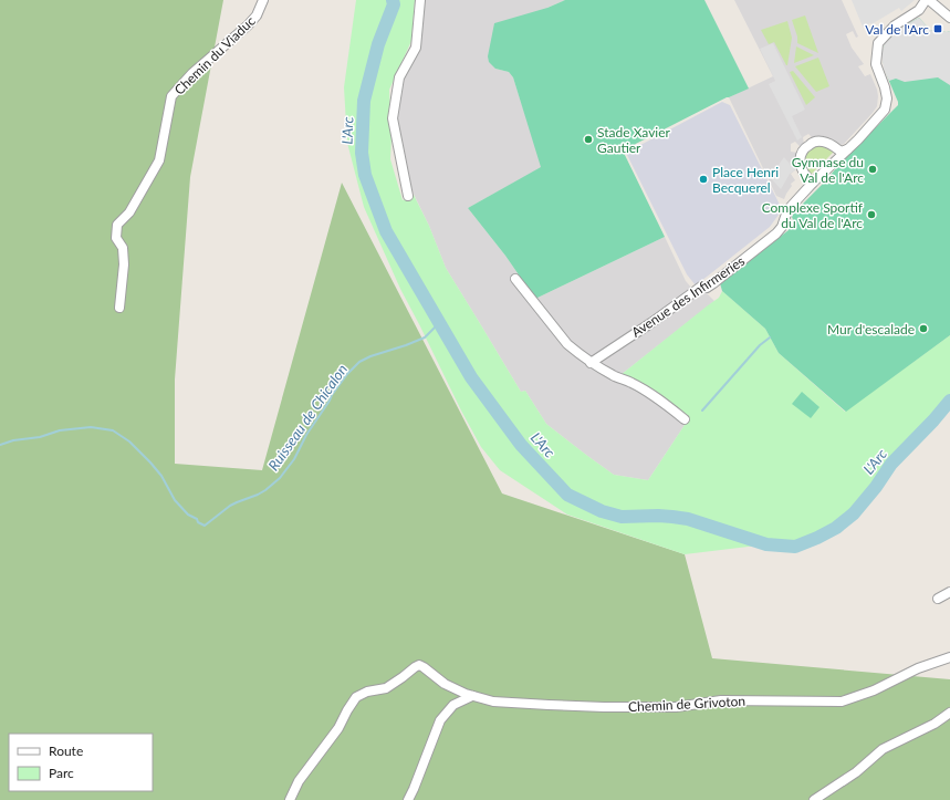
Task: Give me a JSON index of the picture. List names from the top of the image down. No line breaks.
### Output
{"streets":{"street":["Chemin du Viaduc","Avenue des Infirmeries","Chemin de Grivoton"]},"water":["L'Arc","Ruisseau de Chicalon"],"places":{"transit":["Val de l'Arc"],"other":["Stade Xavier Gautier","Gymnase du Val de l'Arc","Place Henri Becquerel","Complexe Sportif du Val de l'Arc","Mur d'escalade"]},"legend":["Route","Parc"]}
